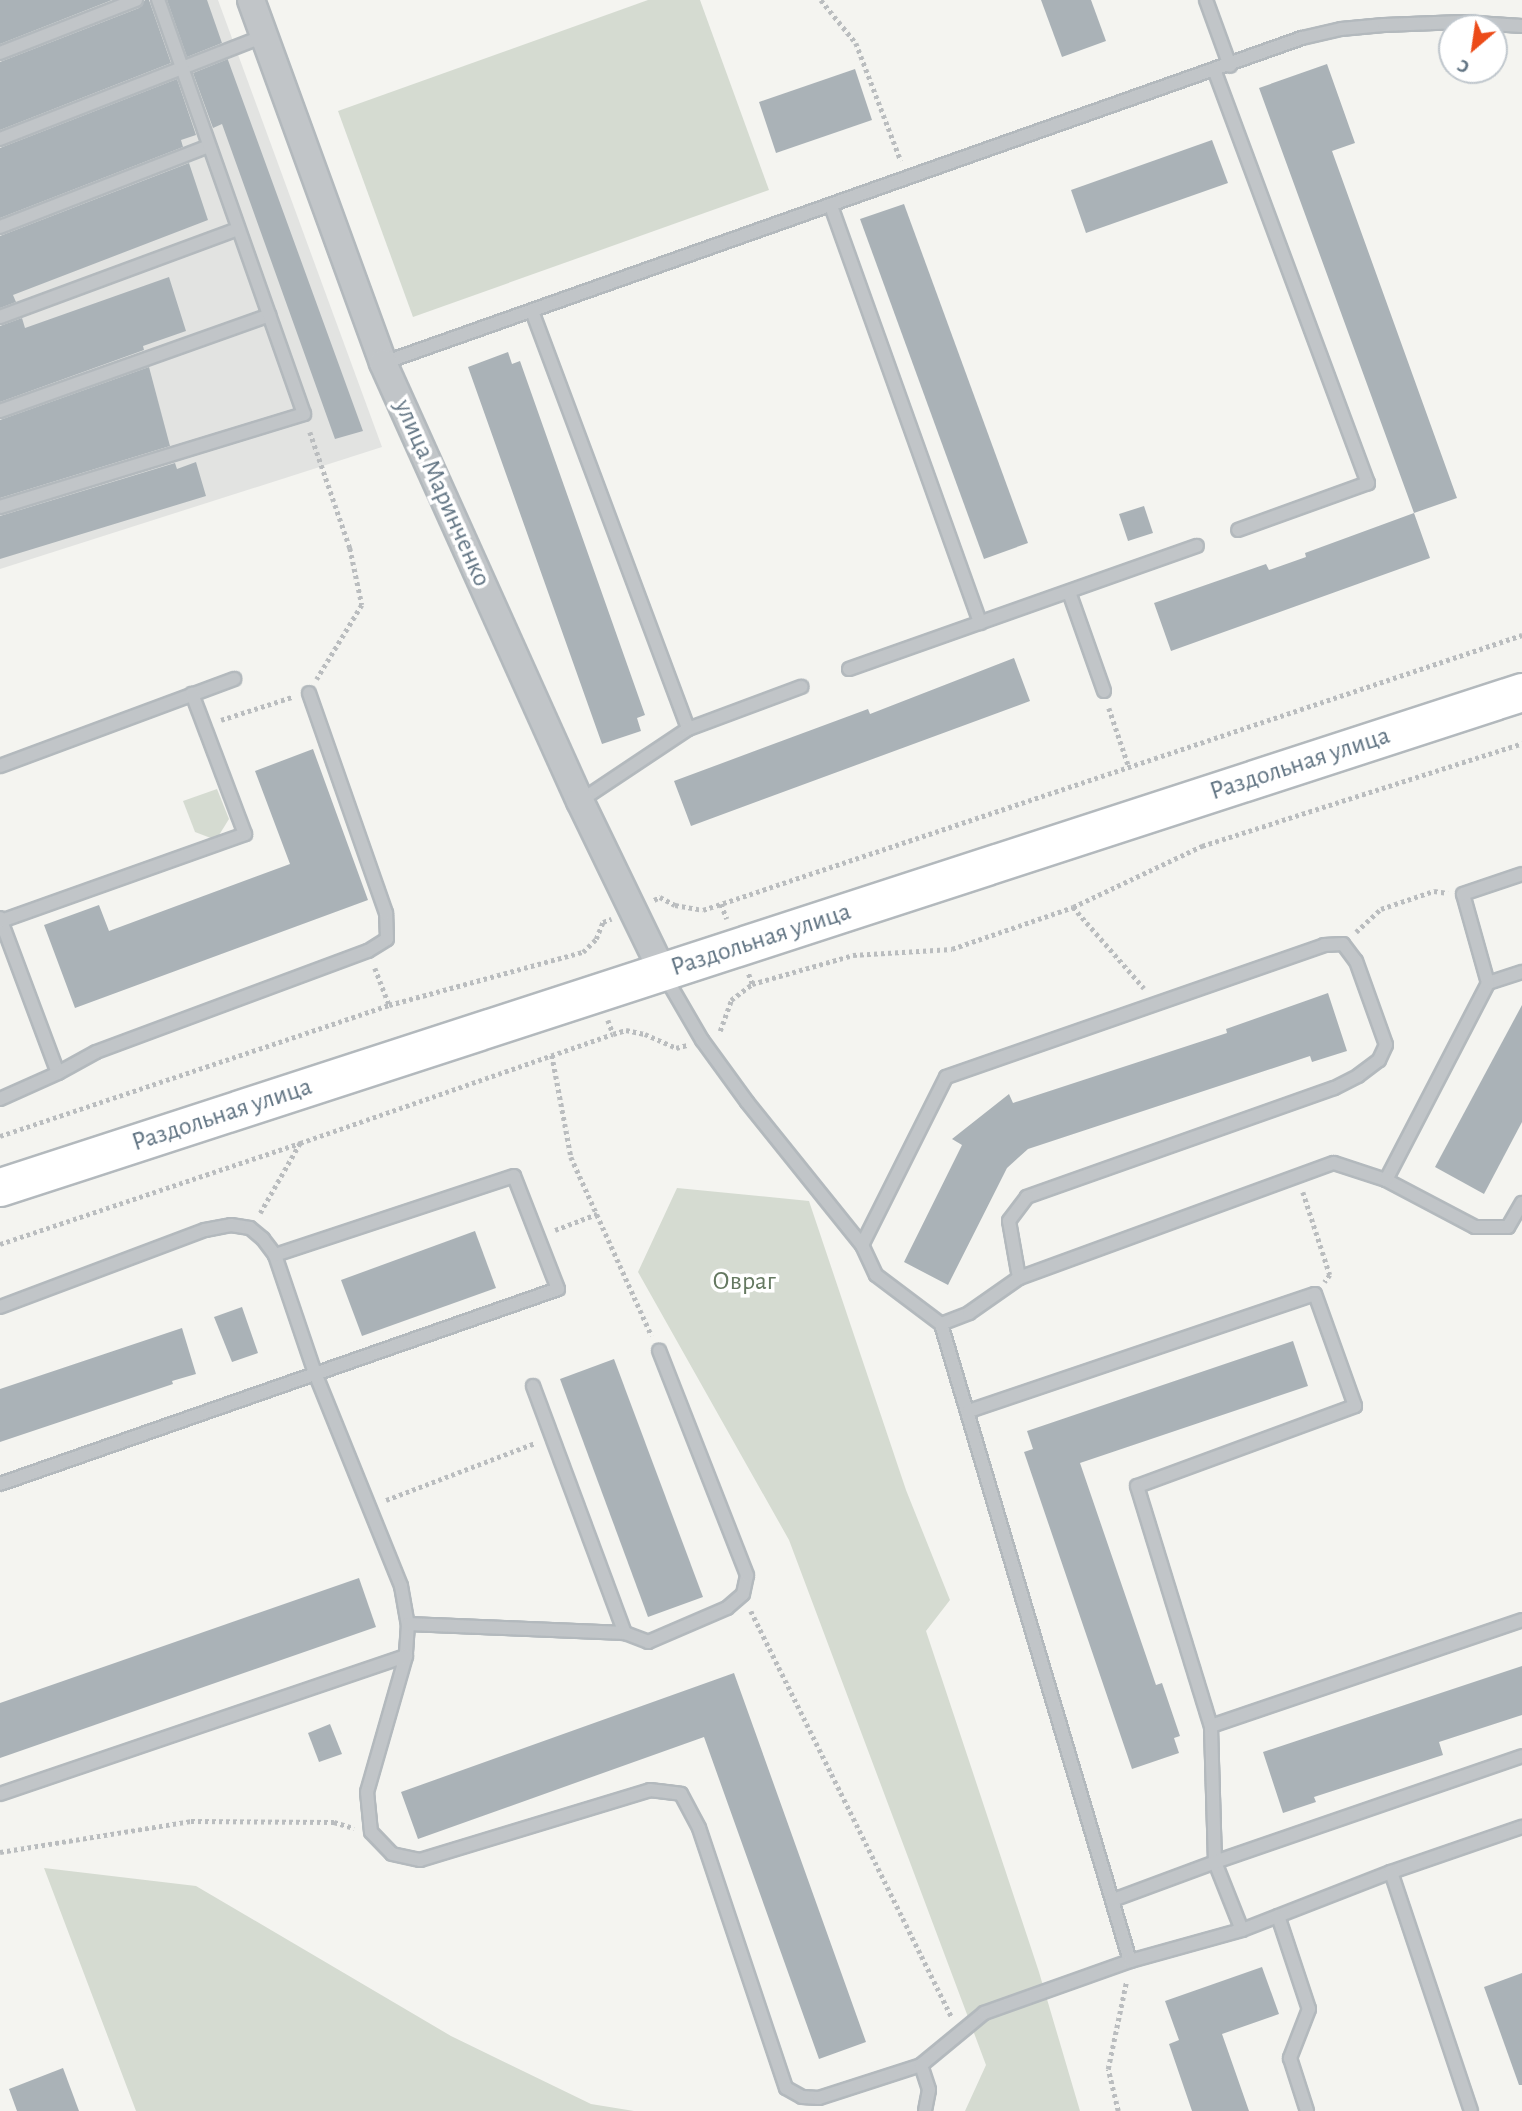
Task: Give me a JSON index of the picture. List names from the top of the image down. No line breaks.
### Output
{"streets":{"main road":["Раздольная улица"],"street":["улица Маринченко"]},"crossings":[["улица Маринченко","Раздольная улица"]],"parks":["Овраг"],"north":"bottom left"}
